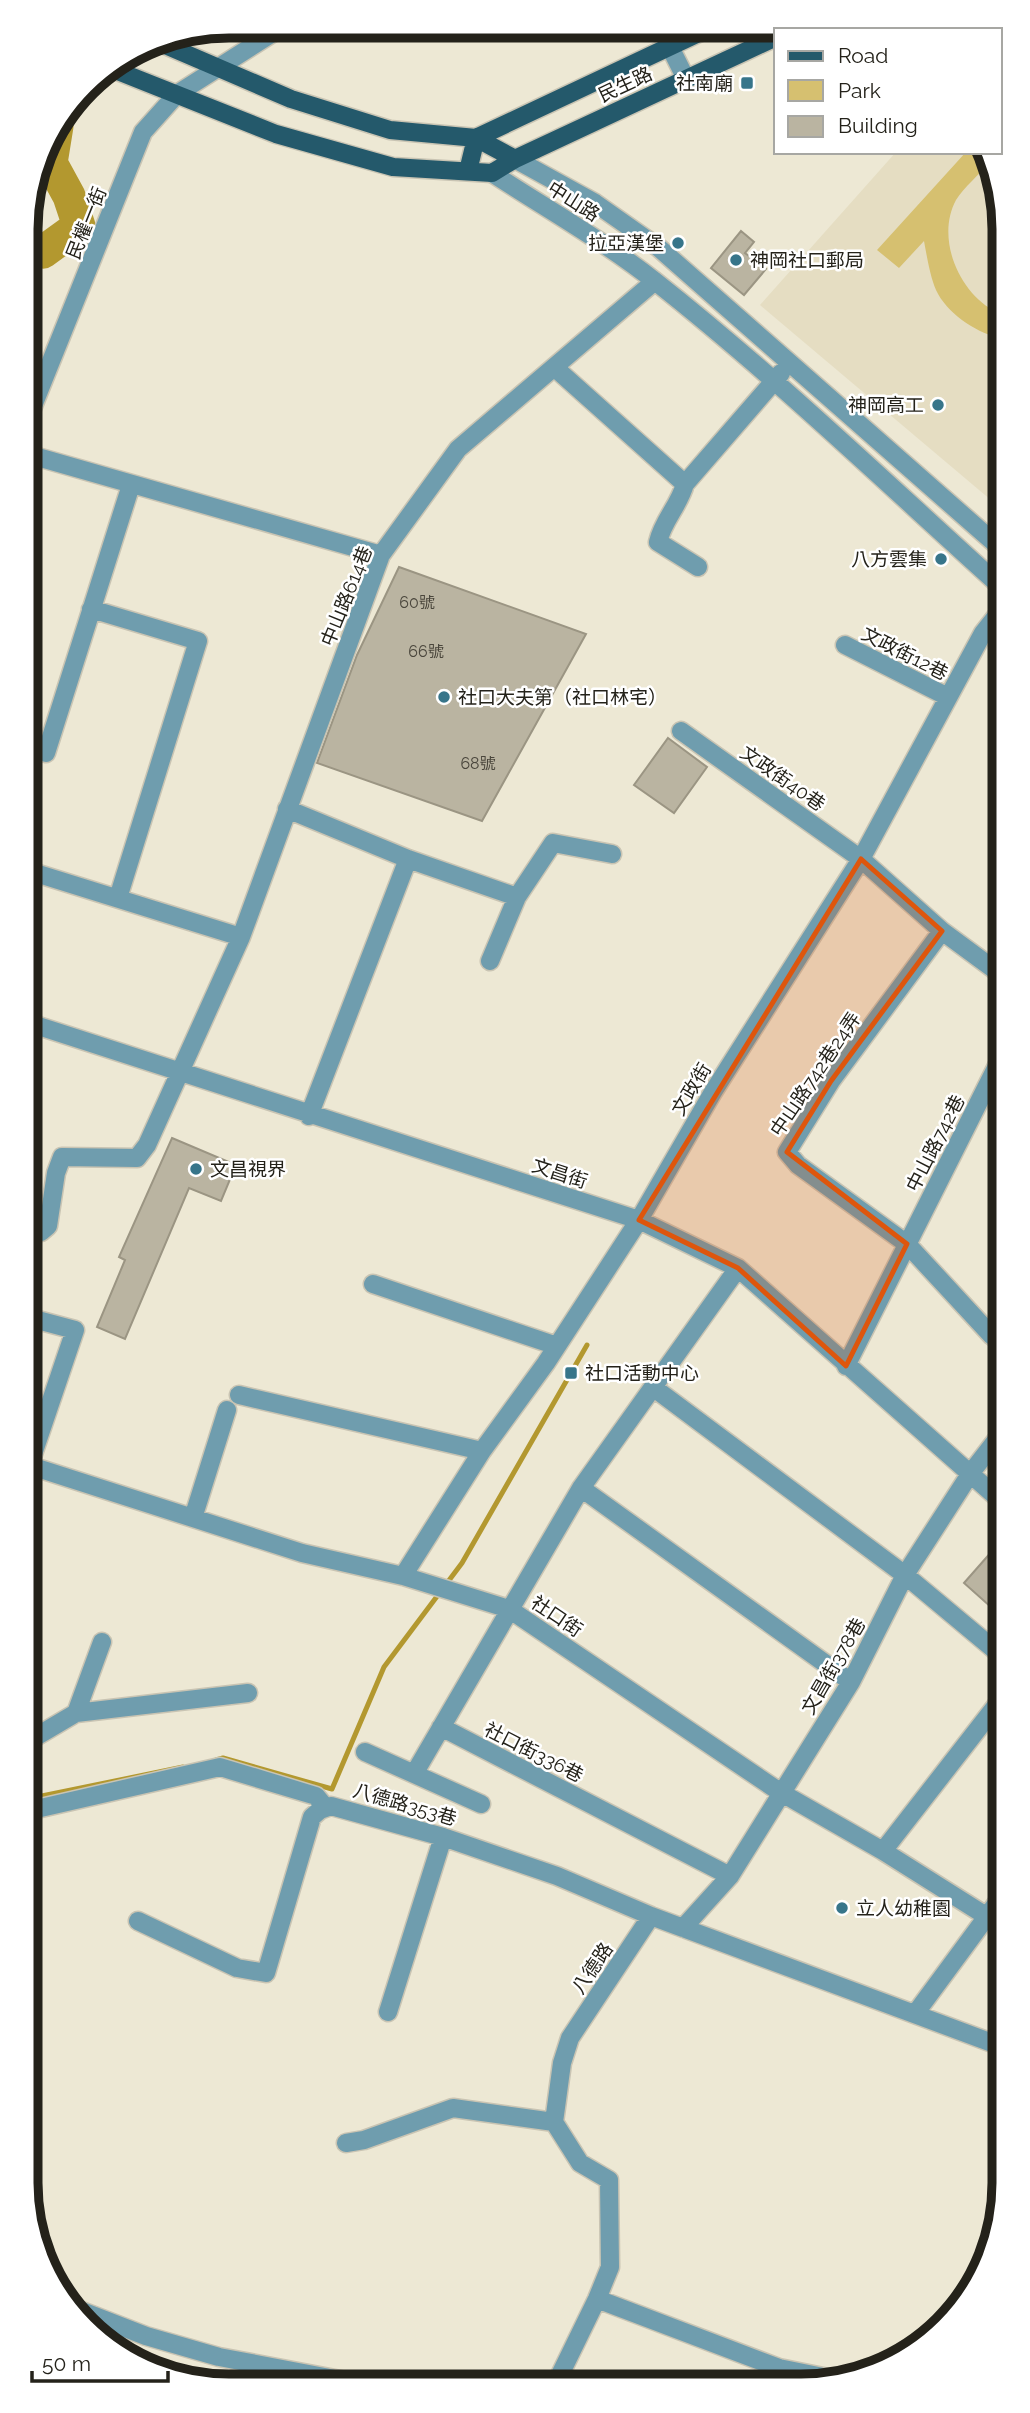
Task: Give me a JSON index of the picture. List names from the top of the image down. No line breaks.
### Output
{"streets":{"main road":["民生路","中山路"],"street":["民權一街","中山路614巷","文政街12巷","文政街40巷","中山路742巷24弄","文政街","中山路742巷","文昌街","社口街","文昌街378巷","社口街336巷","八德路353巷","八德路"]},"crossings":[["民生路","中山路"],["中山路","民權一街"],["中山路","中山路614巷"],["中山路614巷","文昌街"],["文政街12巷","文政街"],["文政街40巷","中山路742巷24弄"],["文政街40巷","文政街"],["中山路742巷24弄","中山路742巷"],["文政街","文昌街"],["文政街","社口街"],["中山路742巷","文昌街"],["文昌街","文昌街378巷"],["社口街","文昌街378巷"],["文昌街378巷","社口街336巷"],["八德路353巷","八德路"]],"places":{"transit":["社南廟","社口活動中心"],"other":["拉亞漢堡","神岡社口郵局","神岡高工","八方雲集","社口大夫第（社口林宅）","文昌視界","立人幼稚園"]},"house_numbers":["60號","66號","68號"],"legend":["Road","Park","Building"],"scale_bar":"50 m"}
